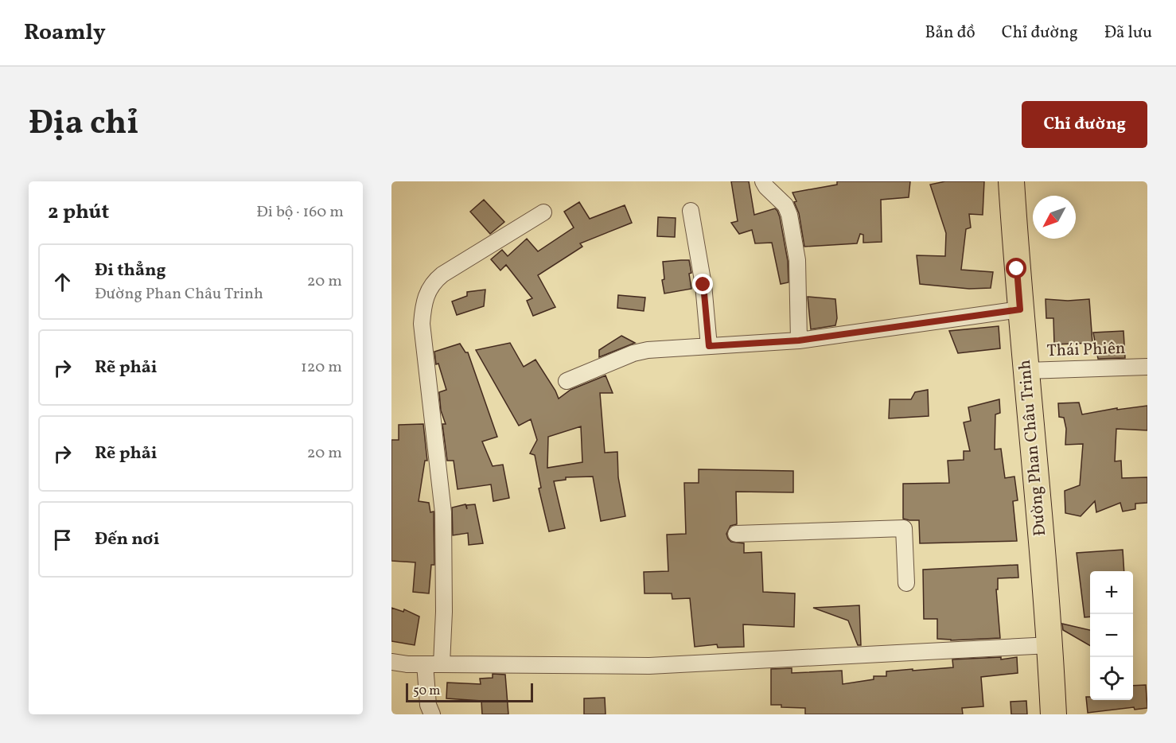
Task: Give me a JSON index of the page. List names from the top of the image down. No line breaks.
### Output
{"streets":{"main road":["Đường Phan Châu Trinh"],"street":["Thái Phiên"]},"crossings":[["Thái Phiên","Đường Phan Châu Trinh"]],"scale_bar":"50 m","north":"bottom left","page":{"header":"Roamly","nav":["Bản đồ","Chỉ đường","Đã lưu"],"title":"Địa chỉ","buttons":"Chỉ đường","heading":["2 phút","Đi bộ · 160 m"],"list":[["Đi thẳng","Đường Phan Châu Trinh","20 m"],["Rẽ phải","120 m"],["Rẽ phải","20 m"],"Đến nơi"],"map_buttons":["+","−"],"scale":"50 m"}}
